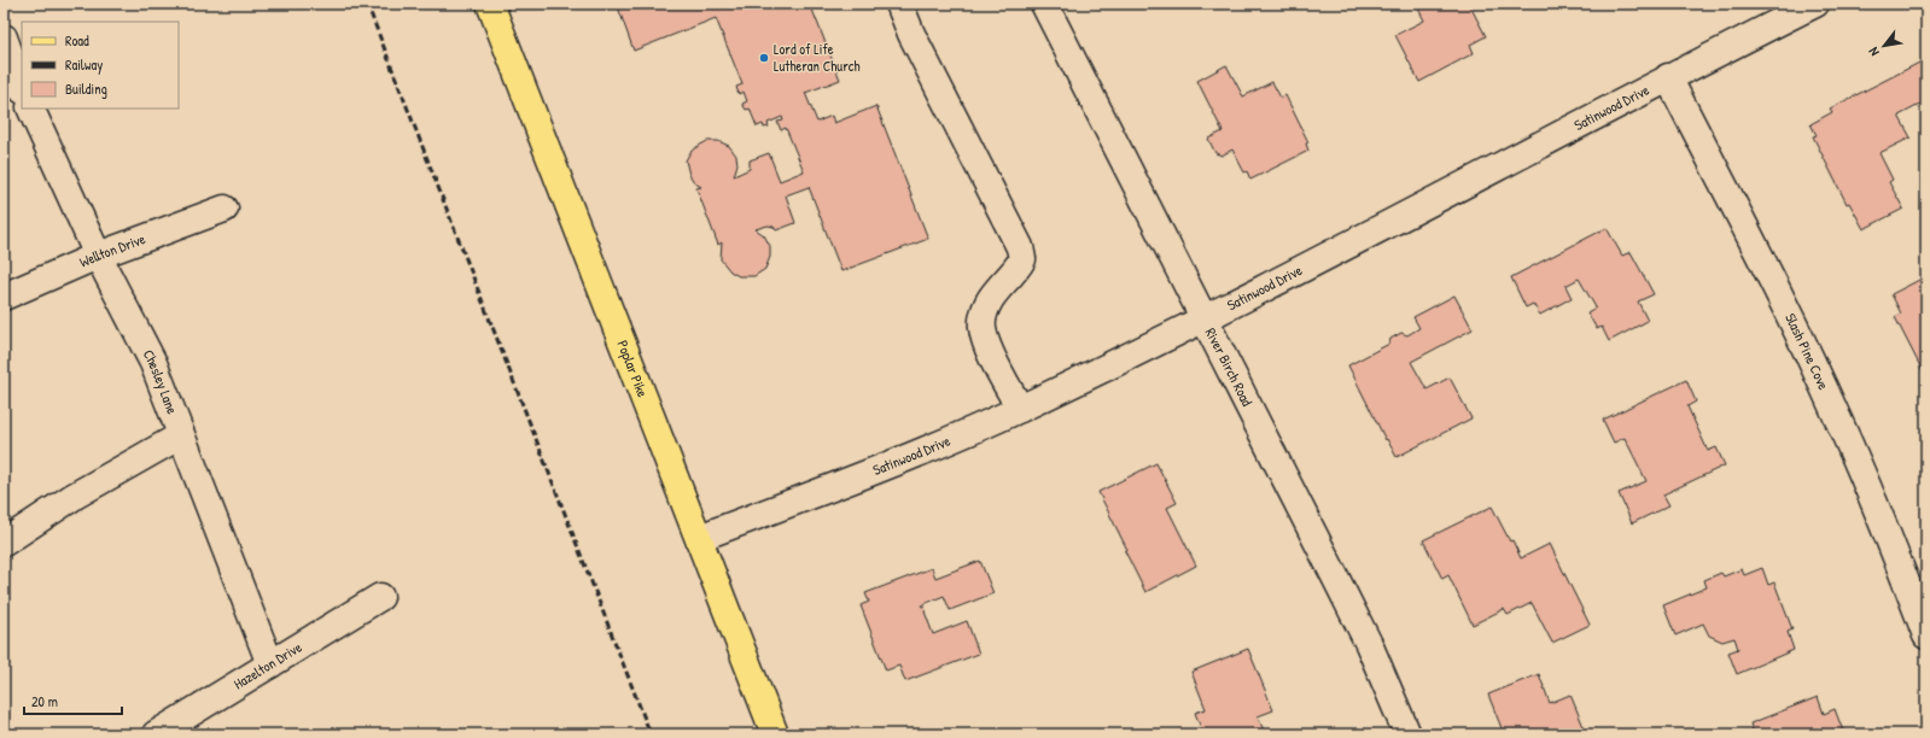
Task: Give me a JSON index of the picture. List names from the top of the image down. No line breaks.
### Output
{"streets":{"main road":["Poplar Pike"],"street":["Satinwood Drive","Wellton Drive","Slash Pine Cove","River Birch Road","Chesley Lane","Hazelton Drive"]},"crossings":[["Satinwood Drive","Slash Pine Cove"],["Satinwood Drive","River Birch Road"],["Satinwood Drive","Poplar Pike"],["Wellton Drive","Chesley Lane"],["Chesley Lane","Hazelton Drive"]],"places":["Lord of Life Lutheran Church"],"legend":["Road","Railway","Building"],"scale_bar":"20 m","north":"bottom left"}
